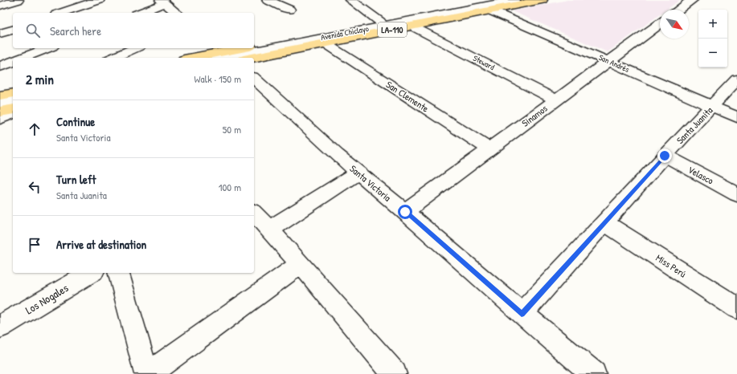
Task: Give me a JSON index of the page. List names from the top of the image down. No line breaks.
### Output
{"streets":{"main road":["LA-110","Avenida Chiclayo"],"street":["Steward","San Andrés","San Clemente","Sinamos","Santa Juanita","Velasco","Santa Victoria","Miss Perú","Los Nogales"]},"crossings":[["Avenida Chiclayo","Steward"],["Avenida Chiclayo","San Andrés"],["Avenida Chiclayo","San Clemente"],["Steward","Sinamos"],["San Andrés","Sinamos"],["San Andrés","Santa Juanita"],["San Clemente","Sinamos"],["Sinamos","Santa Victoria"],["Santa Juanita","Velasco"],["Santa Juanita","Santa Victoria"],["Santa Juanita","Miss Perú"]],"north":"bottom right","page":{"map_buttons":["+","−"],"search":"Search here","heading":["2 min","Walk · 150 m"],"list":[["Continue","Santa Victoria","50 m"],["Turn left","Santa Juanita","100 m"],"Arrive at destination"]}}
